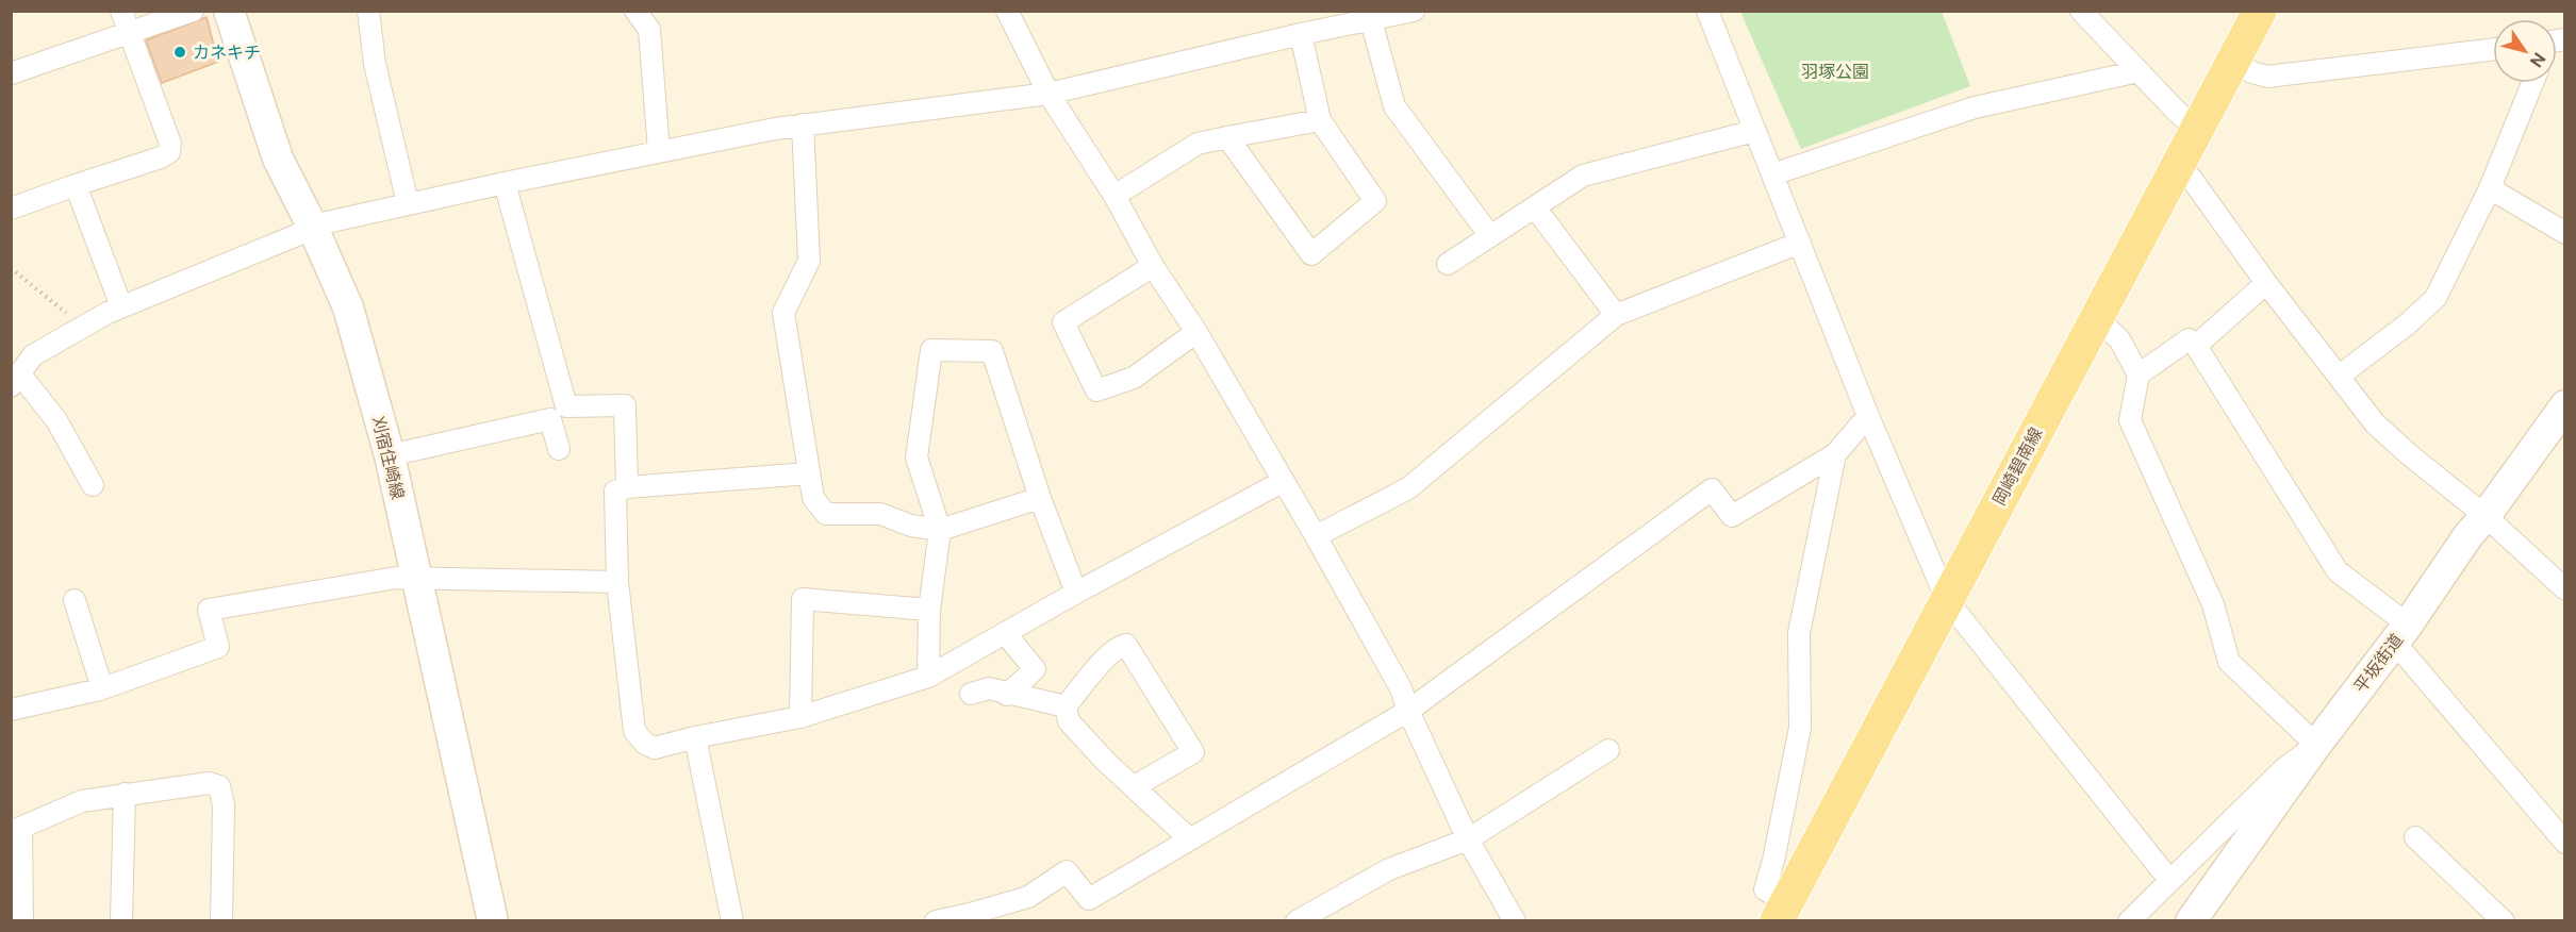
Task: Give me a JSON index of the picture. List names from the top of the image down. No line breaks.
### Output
{"streets":{"main road":["刈宿住崎線","岡崎碧南線","平坂街道"]},"parks":["羽塚公園"],"places":["カネキチ"],"north":"bottom right"}
